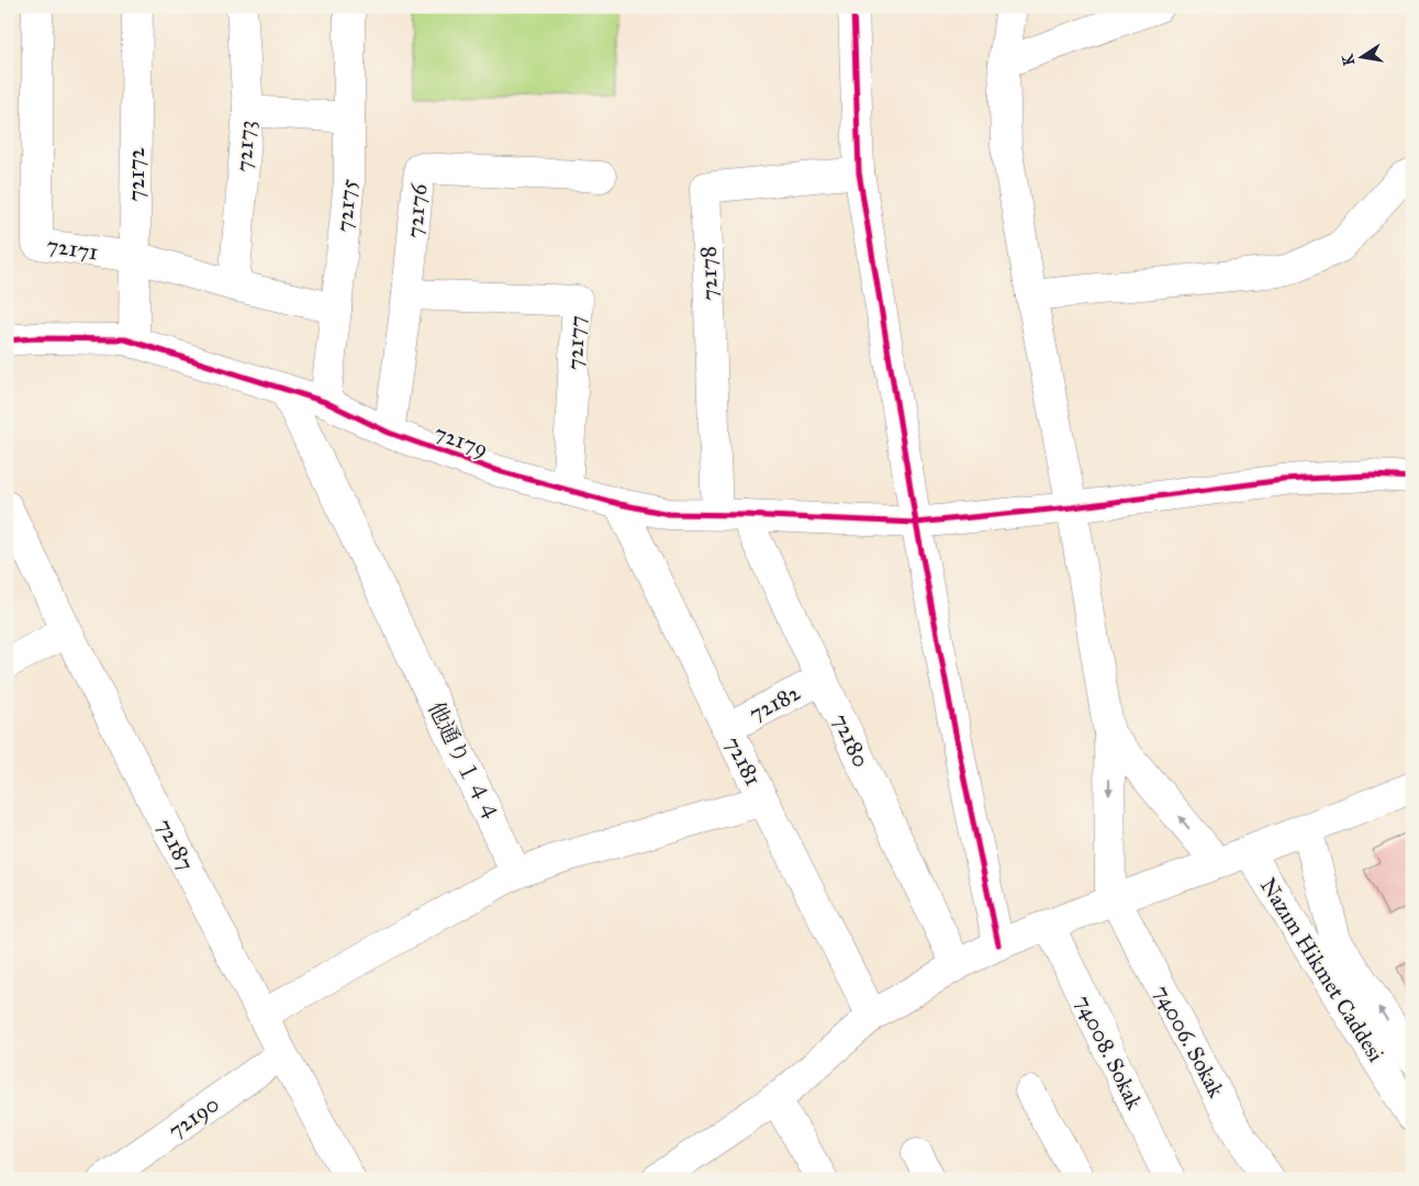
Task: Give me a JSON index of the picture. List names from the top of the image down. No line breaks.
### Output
{"streets":{"street":["72173","72172","72175","72176","72171","72178","72177","72179","72182","72180","72181","他通り１４４","72187","Nazım Hikmet Caddesi","74006. Sokak","74008. Sokak","72190"]},"crossings":[["72173","72171"],["72172","72171"],["72172","72179"],["72175","72171"],["72175","72179"],["72176","72177"],["72176","72179"],["72178","72179"],["72178","72180"],["72177","72179"],["72179","72180"],["72179","72181"],["72179","他通り１４４"],["72182","72180"],["72182","72181"],["72187","72190"]],"north":"left"}
